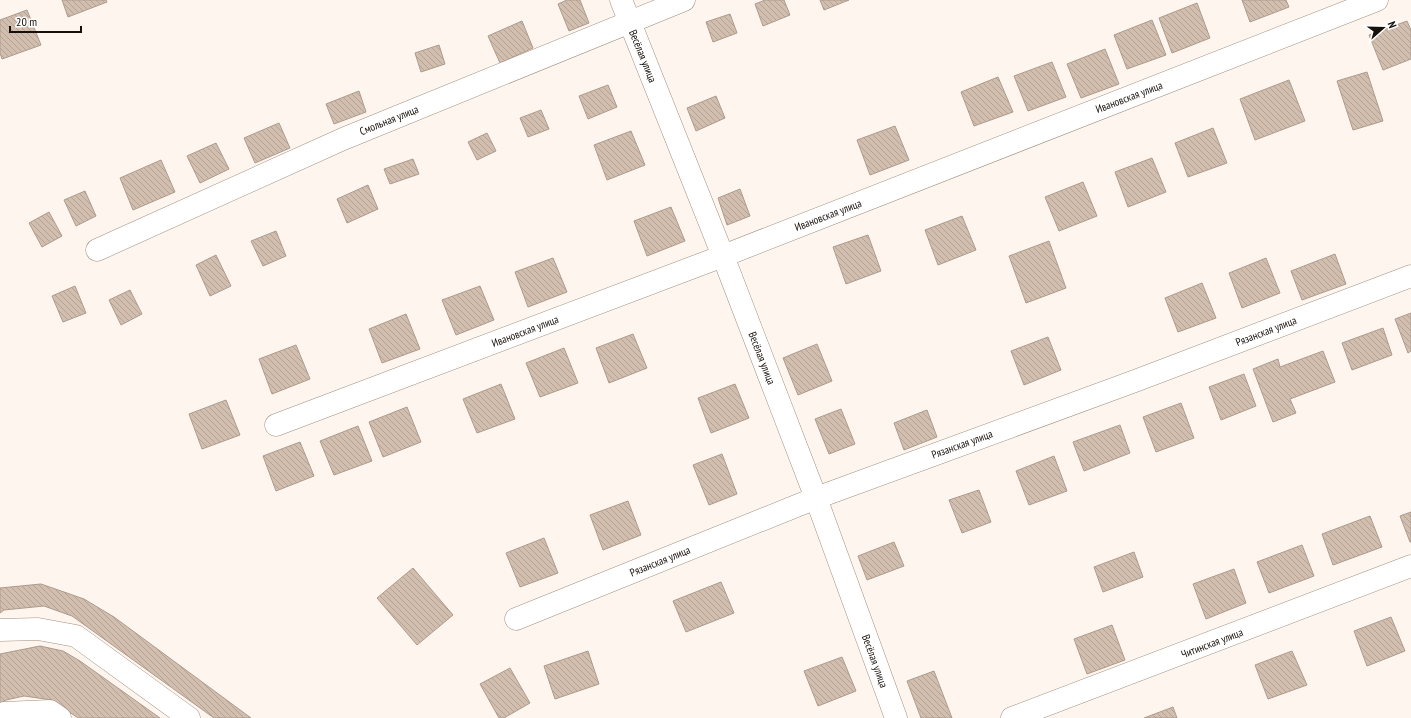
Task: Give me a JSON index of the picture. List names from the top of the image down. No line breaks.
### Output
{"streets":{"street":["Весёлая улица","Ивановская улица","Смольная улица","Рязанская улица","Читинская улица"]},"crossings":[["Весёлая улица","Ивановская улица"],["Весёлая улица","Смольная улица"],["Весёлая улица","Рязанская улица"]],"scale_bar":"20 m","north":"right"}
